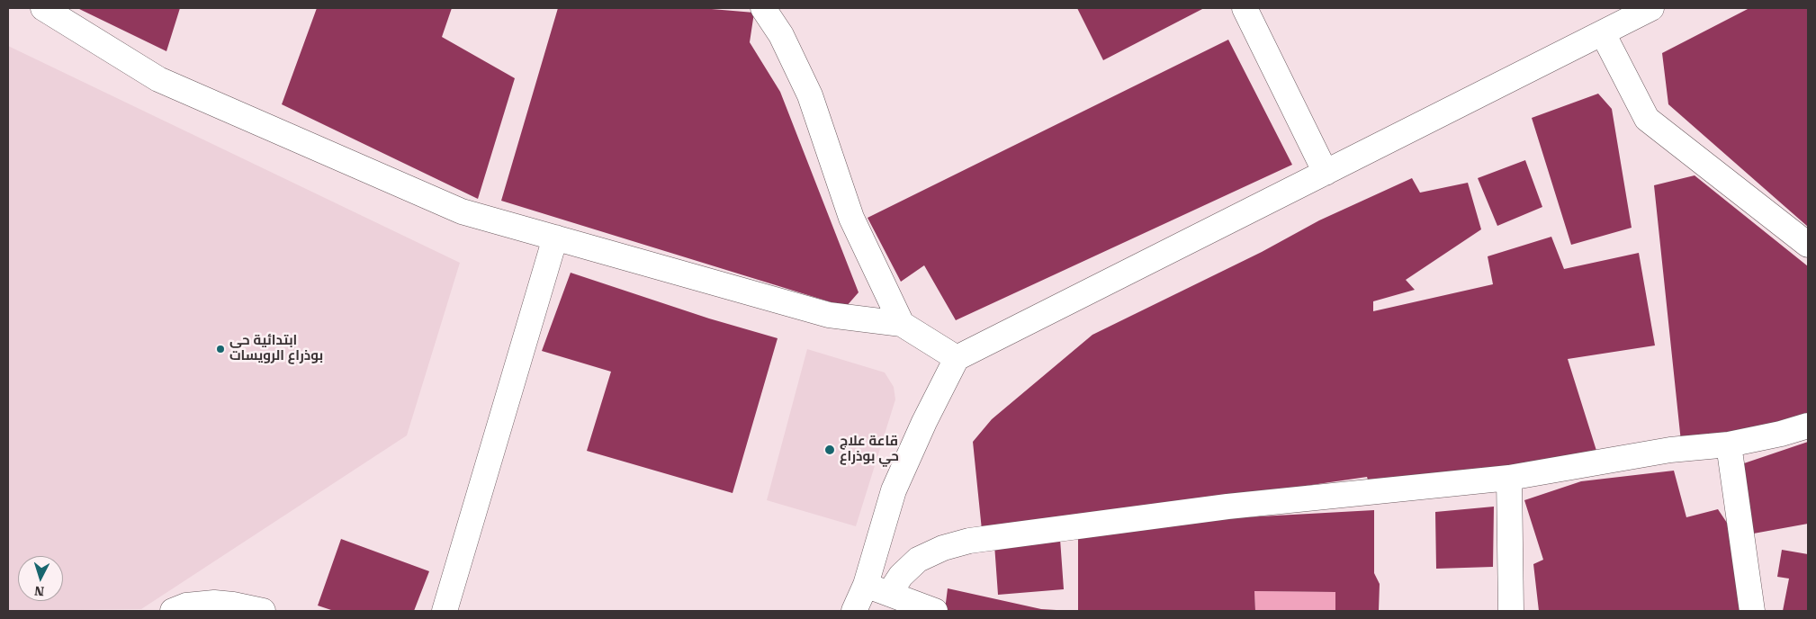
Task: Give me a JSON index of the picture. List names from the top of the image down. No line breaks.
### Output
{"places":["ابتدائية حي بوذراع الرويسات","قاعة علاج حي بوذراع"],"north":"bottom"}
